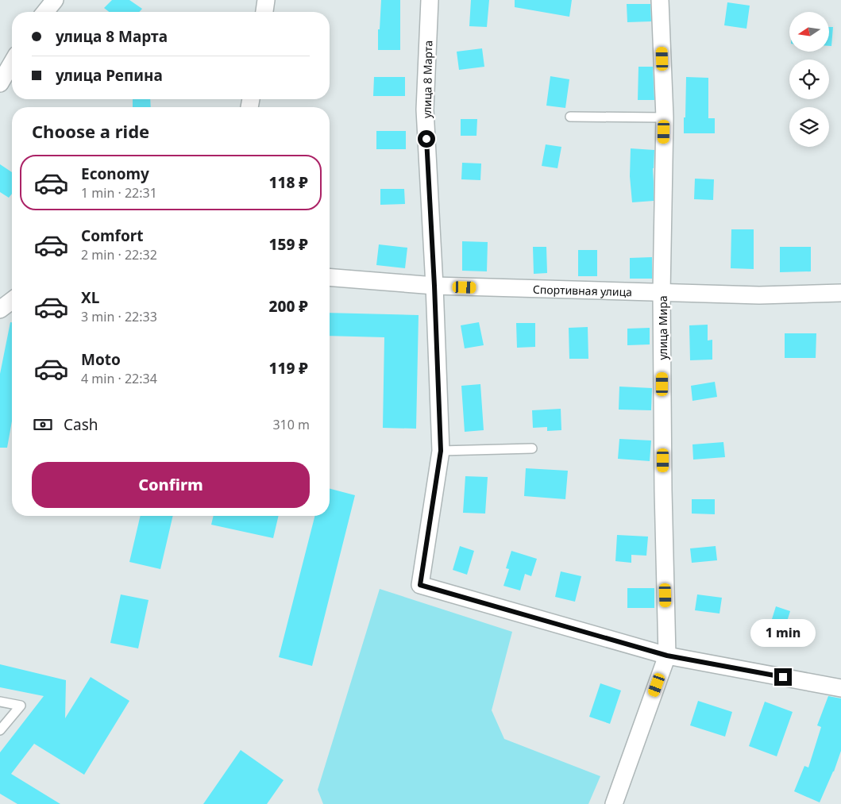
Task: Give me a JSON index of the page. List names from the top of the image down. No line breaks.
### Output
{"streets":{"street":["улица 8 Марта","Спортивная улица","улица Мира"]},"crossings":[["улица 8 Марта","Спортивная улица"],["улица 8 Марта","улица Мира"],["Спортивная улица","улица Мира"]],"north":"left","page":{"banner":["улица 8 Марта","улица Репина"],"heading":"Choose a ride","list":[{"name":"Economy","note":"1 min · 22:31","value":"118 ₽"},{"name":"Comfort","note":"2 min · 22:32","value":"159 ₽"},{"name":"XL","note":"3 min · 22:33","value":"200 ₽"},{"name":"Moto","note":"4 min · 22:34","value":"119 ₽"}],"pay":["Cash","310 m"],"buttons":"Confirm","bubble":"1 min"}}
